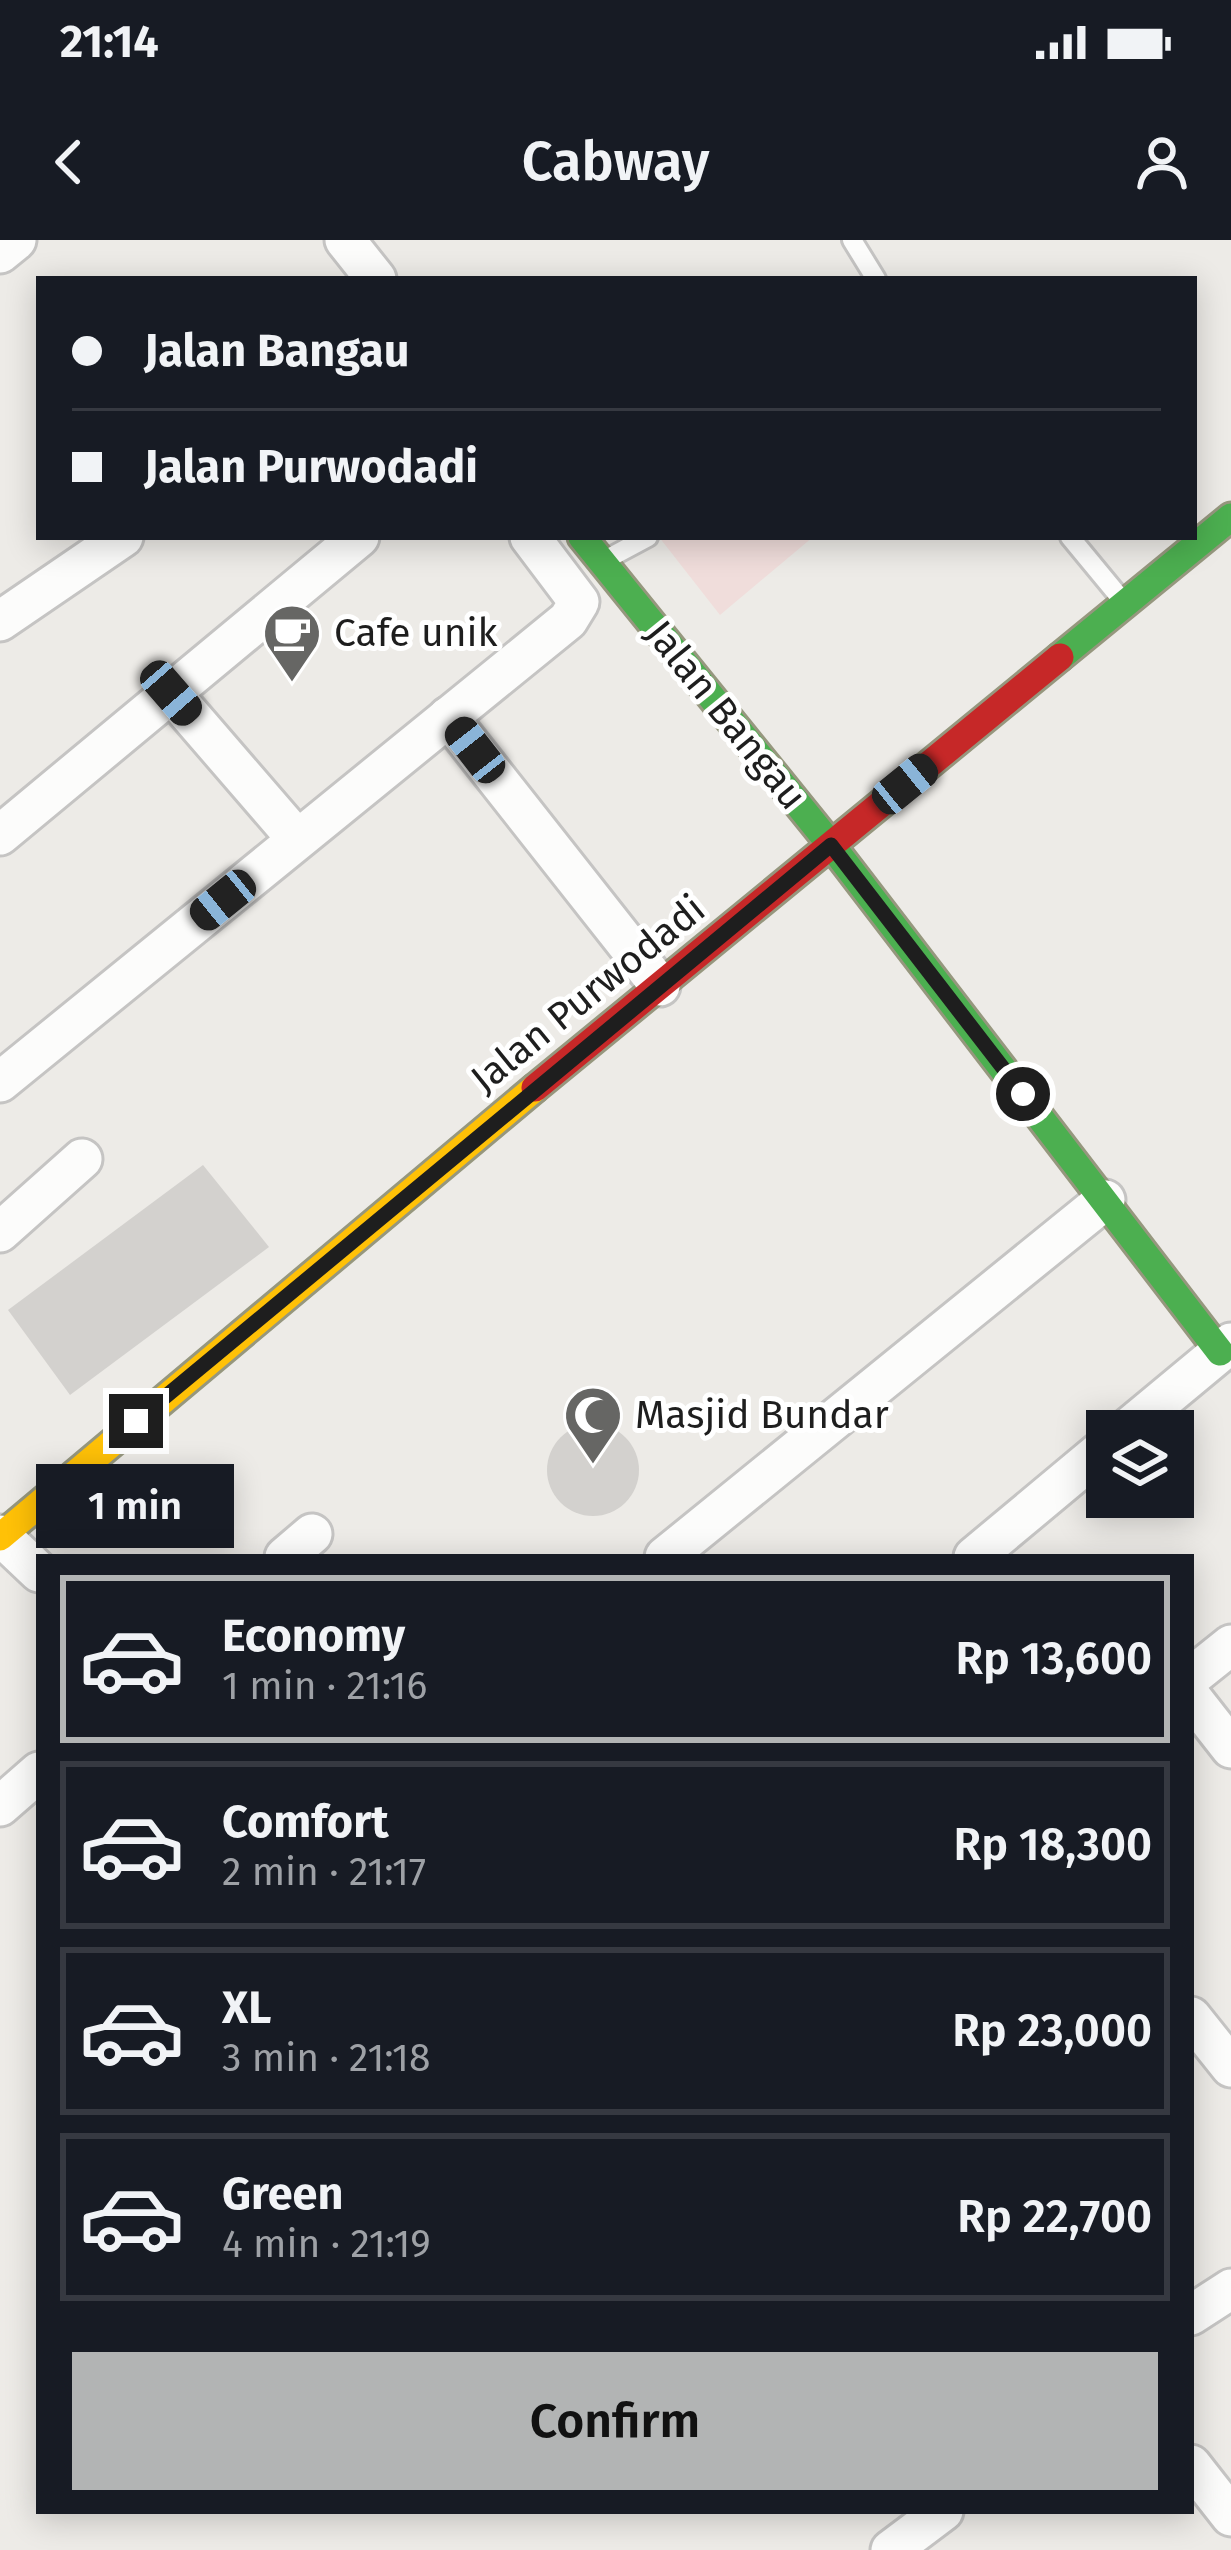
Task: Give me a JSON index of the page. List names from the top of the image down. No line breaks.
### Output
{"streets":{"street":["Jalan Bangau","Jalan Purwodadi"]},"crossings":[["Jalan Bangau","Jalan Purwodadi"]],"places":{"cafe":["Cafe unik"],"mosque":["Masjid Bundar"]},"page":{"status":"21:14","header":"Cabway","banner":["Jalan Bangau","Jalan Purwodadi"],"bubble":"1 min","list":[{"name":"Economy","note":"1 min · 21:16","value":"Rp 13,600"},{"name":"Comfort","note":"2 min · 21:17","value":"Rp 18,300"},{"name":"XL","note":"3 min · 21:18","value":"Rp 23,000"},{"name":"Green","note":"4 min · 21:19","value":"Rp 22,700"}],"buttons":"Confirm"}}
